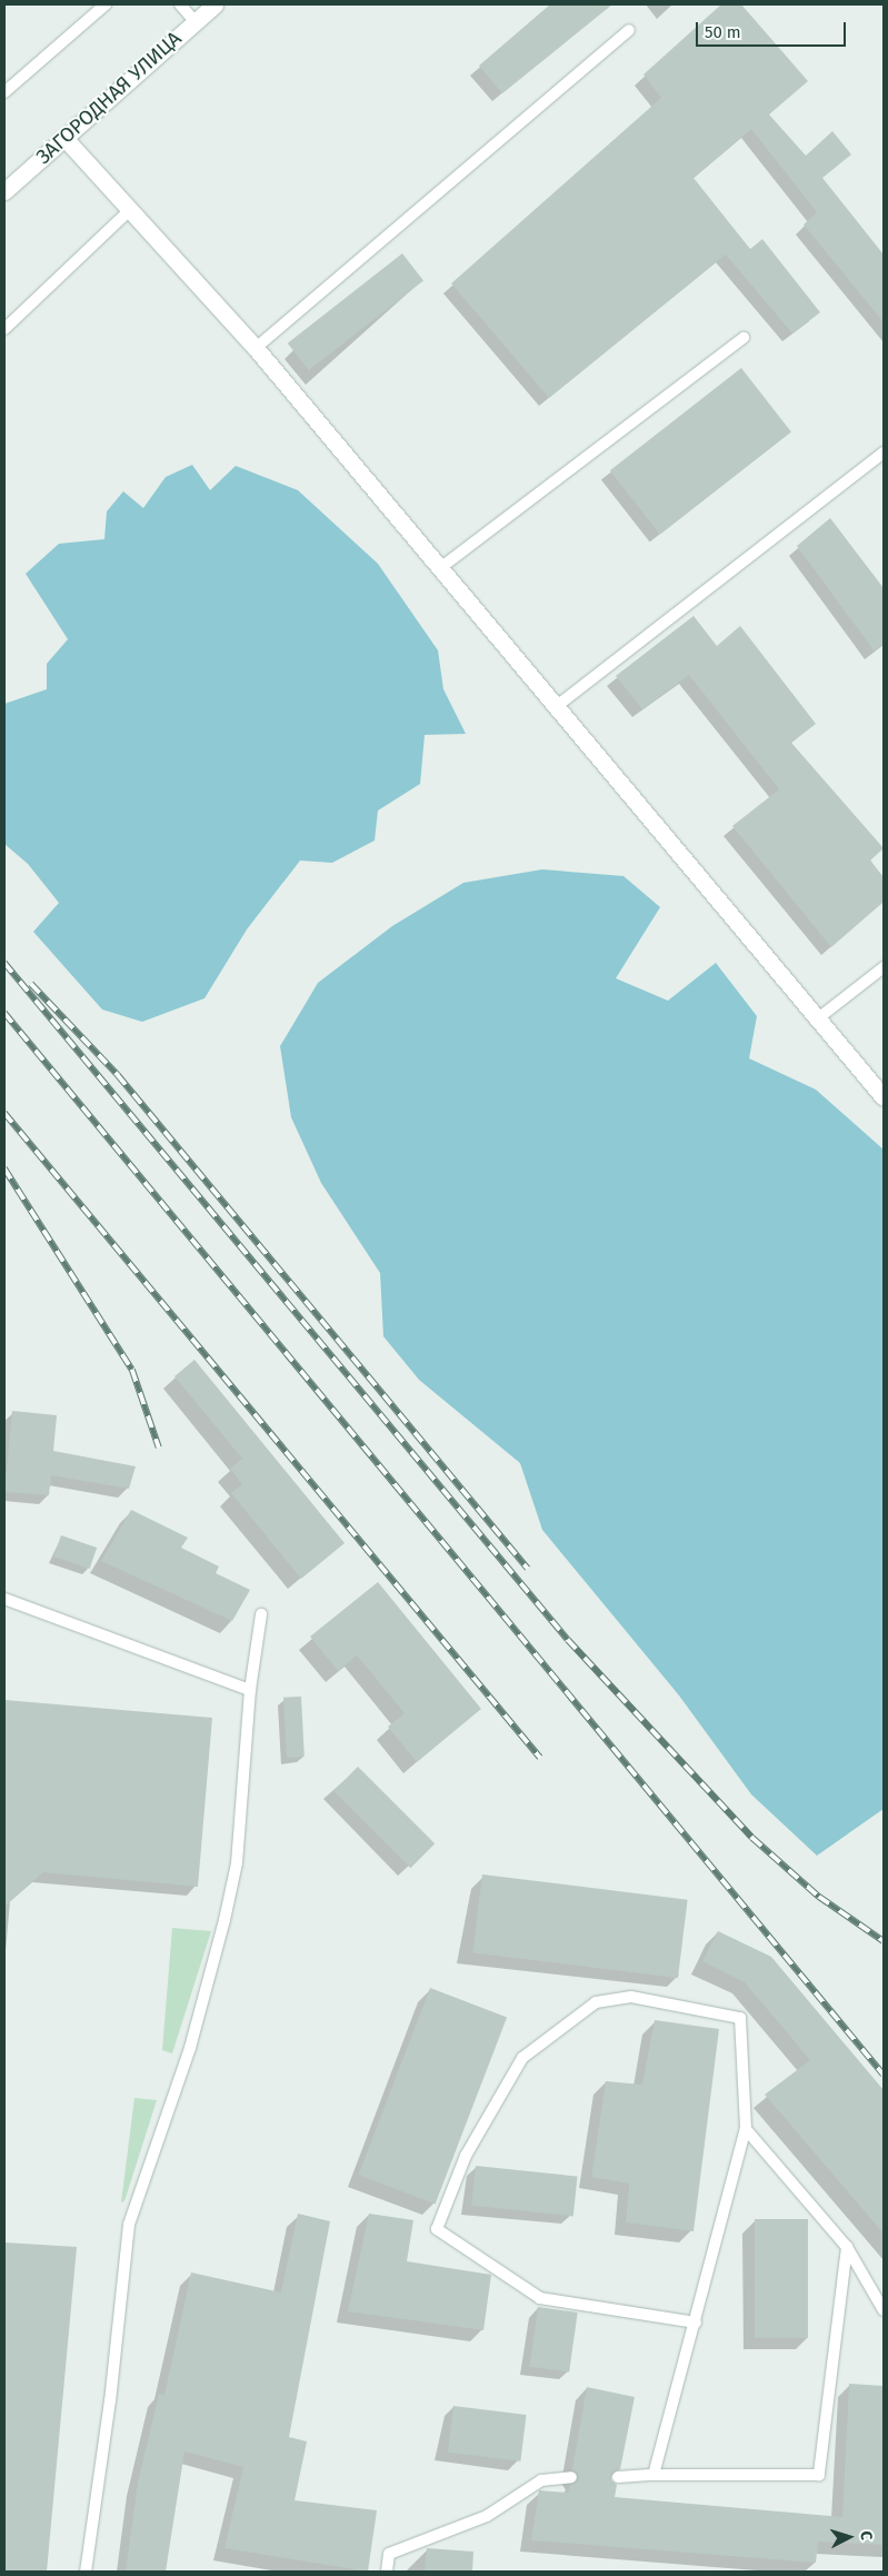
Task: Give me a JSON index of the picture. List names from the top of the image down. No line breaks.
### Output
{"streets":{"street":["ЗАГОРОДНАЯ УЛИЦА"]},"scale_bar":"50 m","north":"right"}
